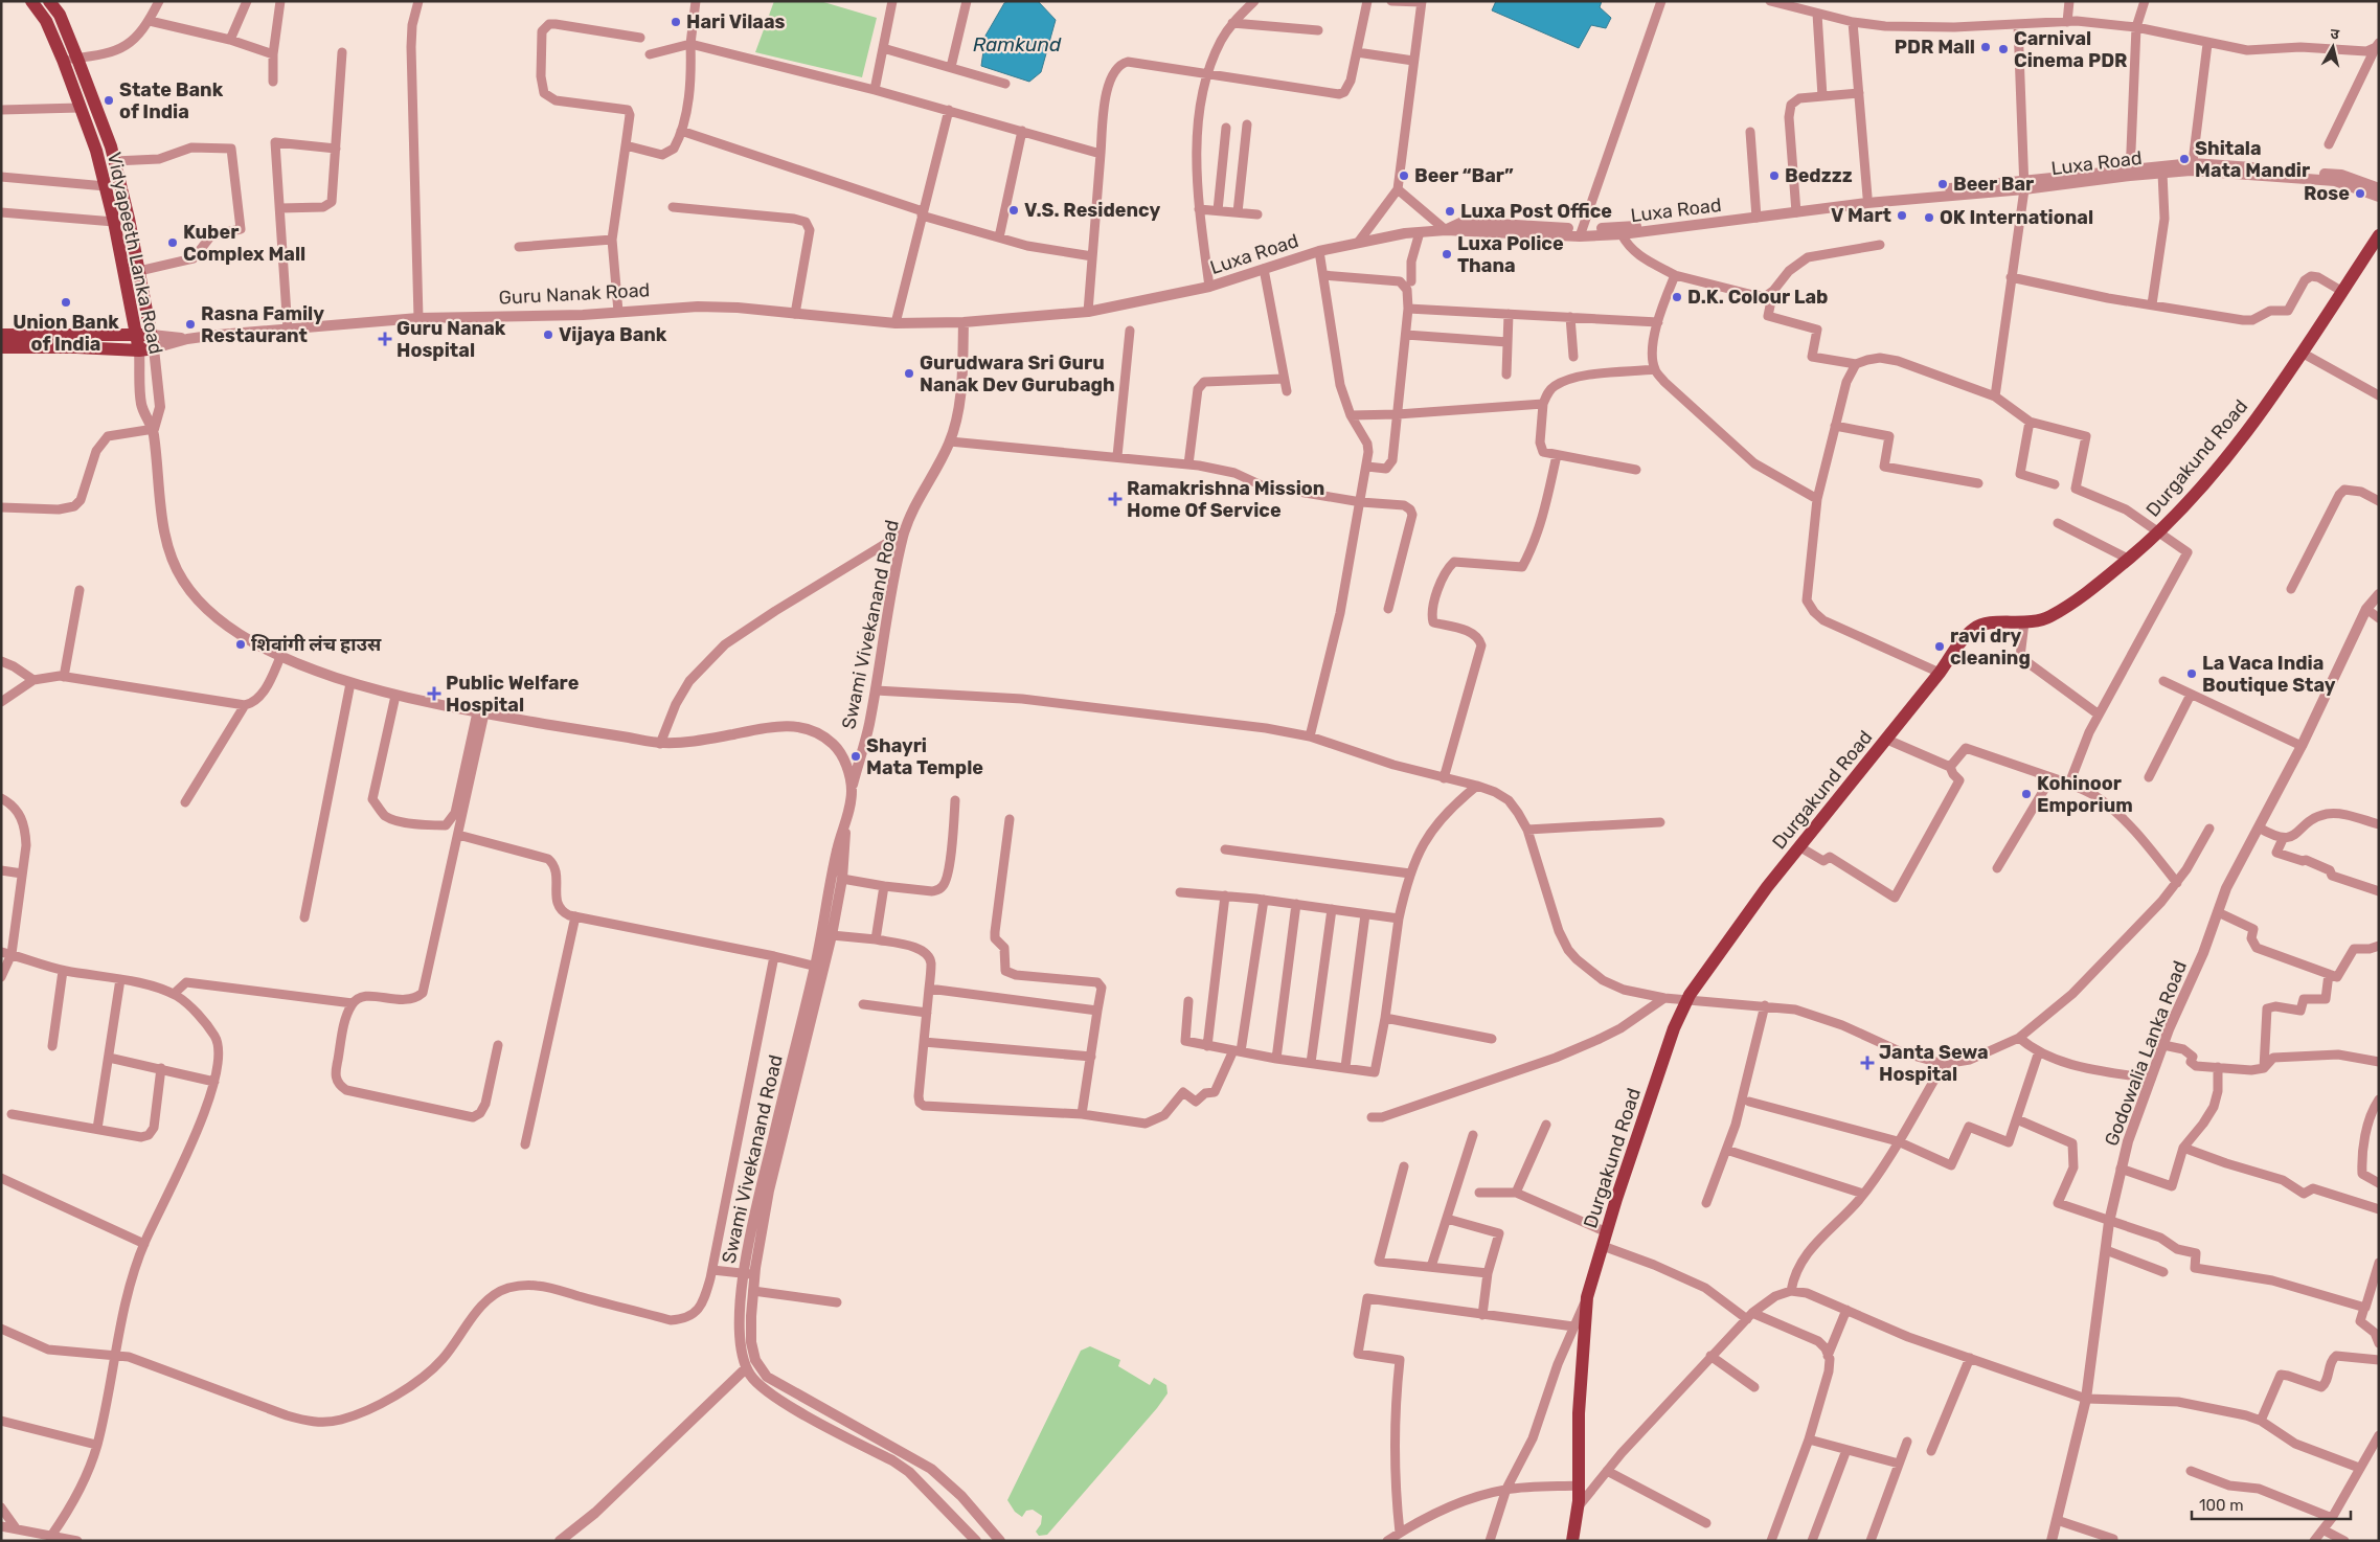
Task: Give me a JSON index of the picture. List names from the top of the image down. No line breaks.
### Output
{"streets":{"main road":["Vidyapeeth Lanka Road","Guru Nanak Road","Durgakund Road"],"street":["Luxa Road","Swami Vivekanand Road","Godowalia Lanka Road"]},"crossings":[["Luxa Road","Guru Nanak Road"],["Luxa Road","Swami Vivekanand Road"],["Vidyapeeth Lanka Road","Guru Nanak Road"],["Vidyapeeth Lanka Road","Swami Vivekanand Road"],["Guru Nanak Road","Swami Vivekanand Road"]],"water":["Ramkund"],"places":{"other":["Hari Vilaas","PDR Mall","Carnival Cinema PDR","State Bank of India","Shitala Mata Mandir","Beer “Bar”","Bedzzz","Beer Bar","Rose","V.S. Residency","Luxa Post Office","V Mart","OK International","Kuber Complex Mall","Luxa Police Thana","D.K. Colour Lab","Union Bank of India","Rasna Family Restaurant","Vijaya Bank","Gurudwara Sri Guru Nanak Dev Gurubagh","शिवांगी लंच हाउस","ravi dry cleaning","La Vaca India Boutique Stay","Shayri Mata Temple","Kohinoor Emporium"],"health":["Guru Nanak Hospital","Ramakrishna Mission Home Of Service","Public Welfare Hospital","Janta Sewa Hospital"]},"scale_bar":"100 m","north":"top"}
